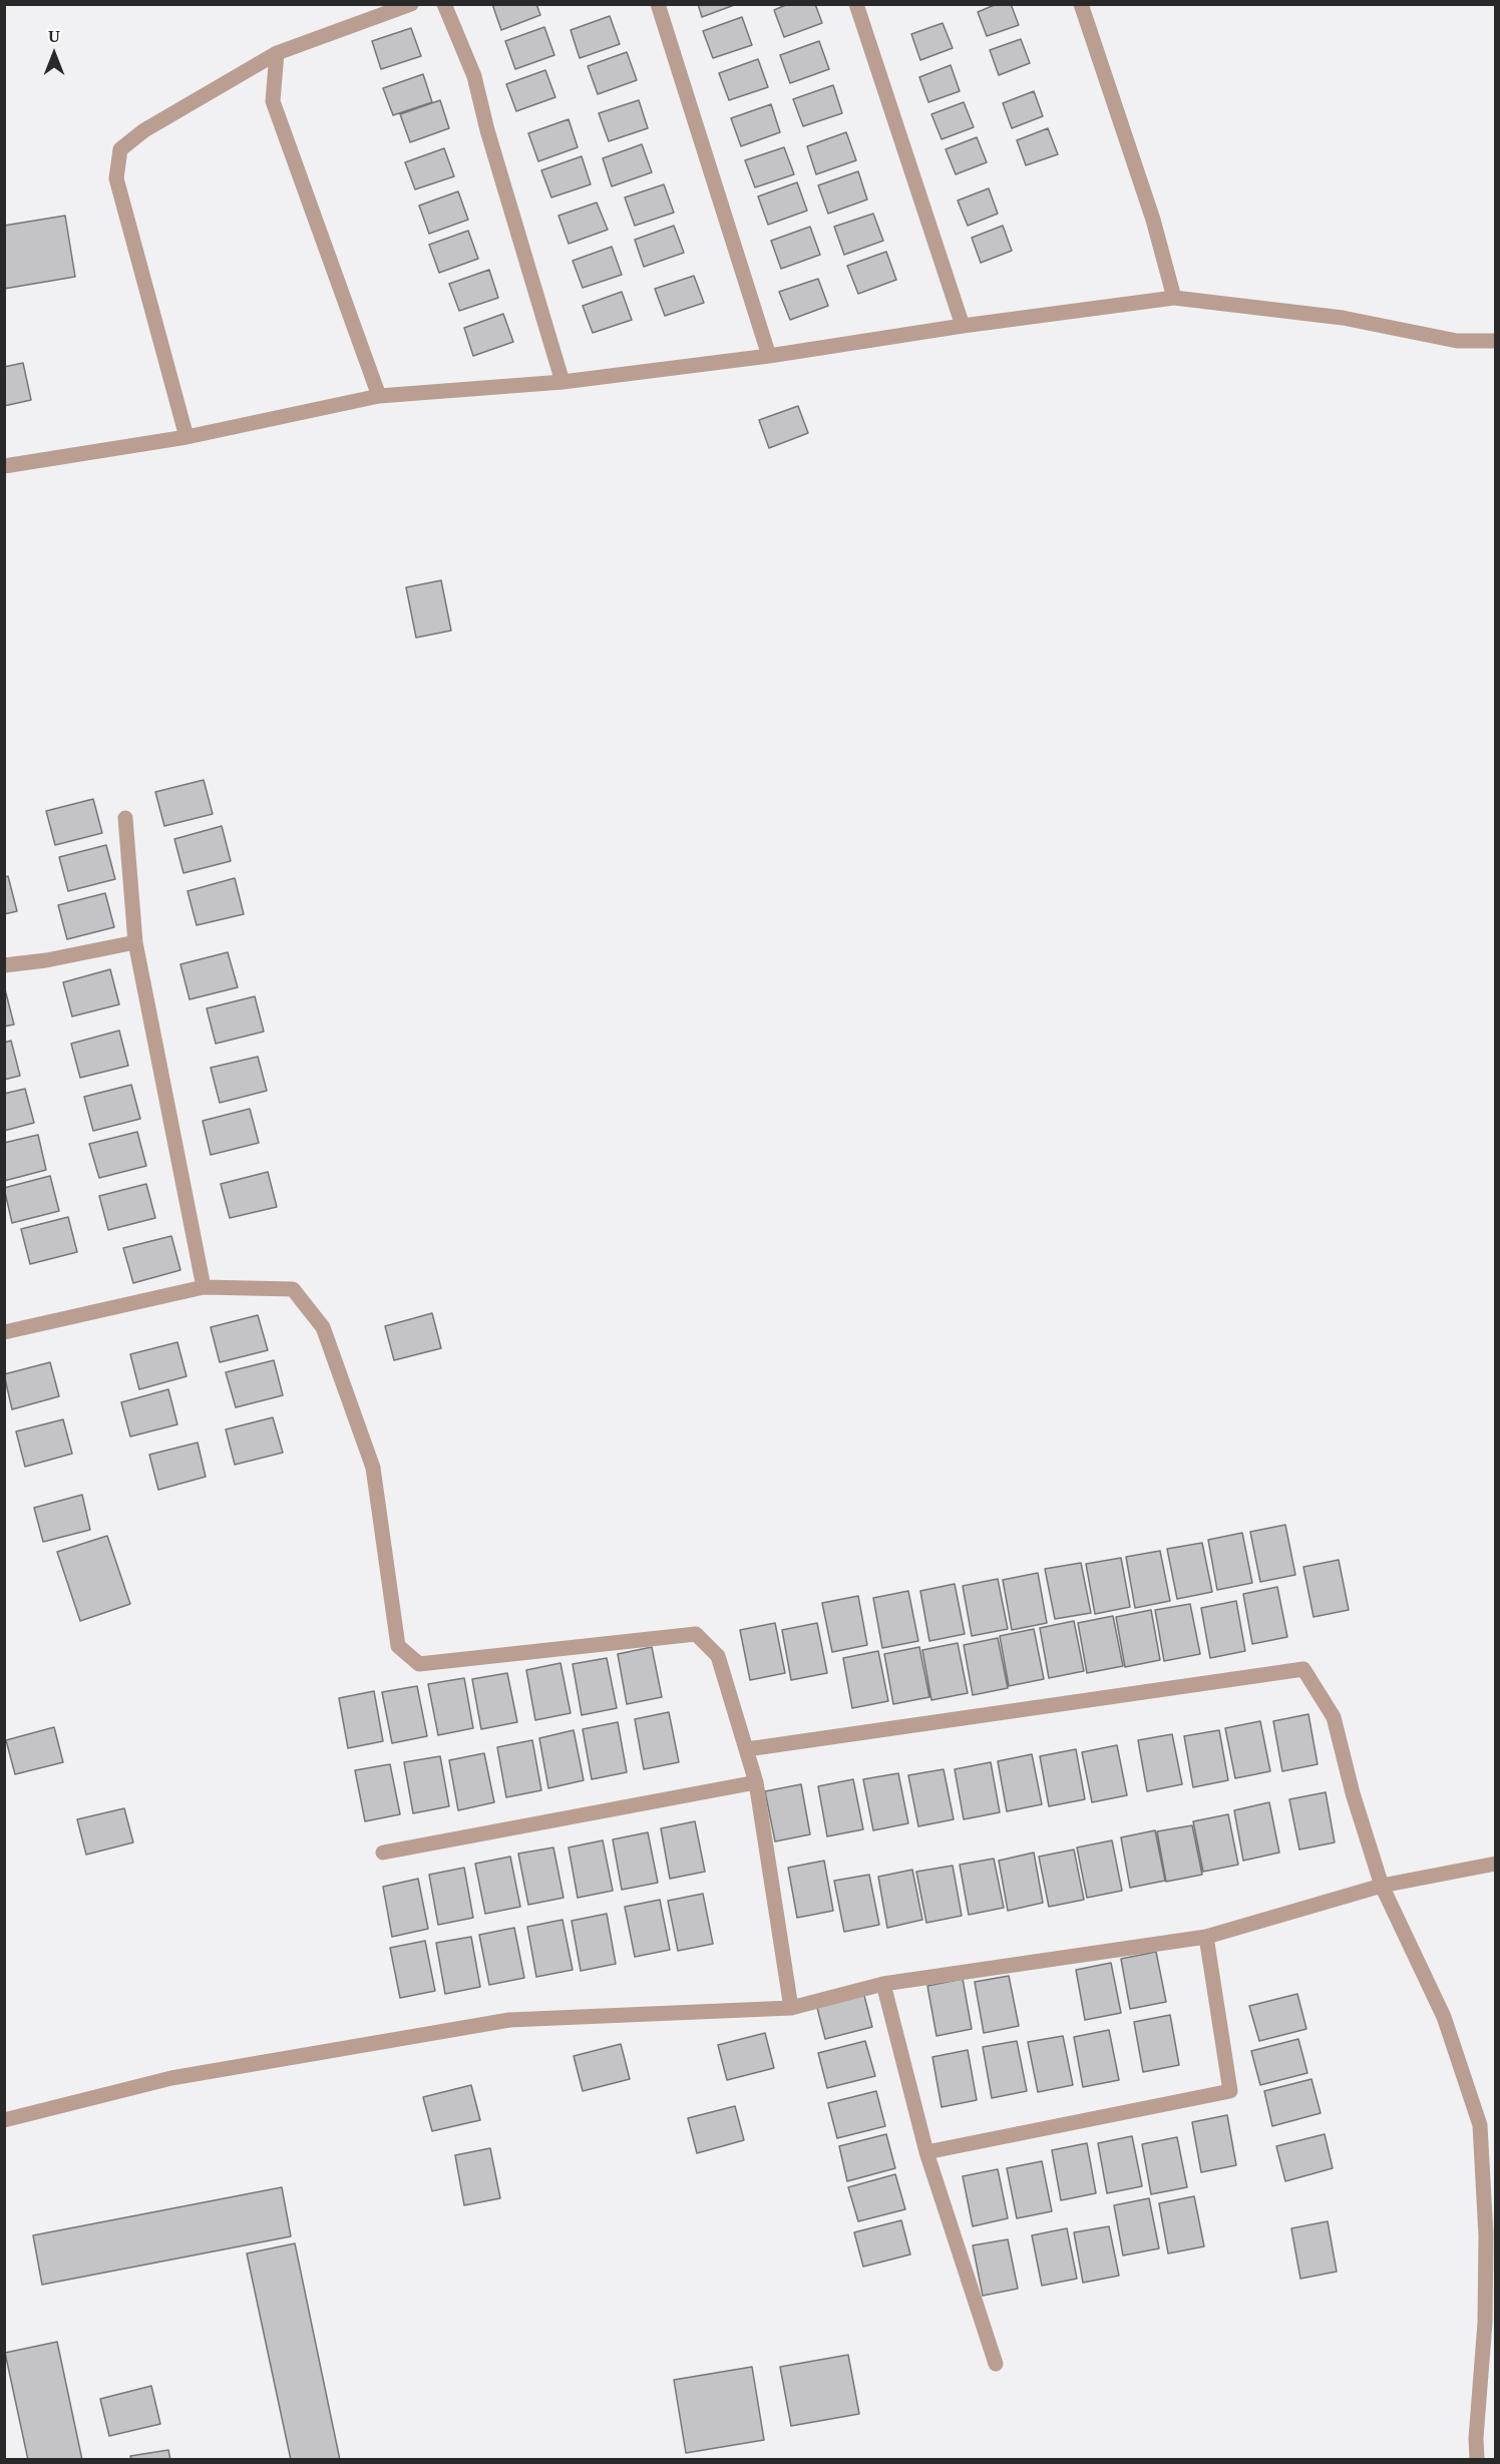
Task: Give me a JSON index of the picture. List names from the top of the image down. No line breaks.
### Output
{"north":"top"}
